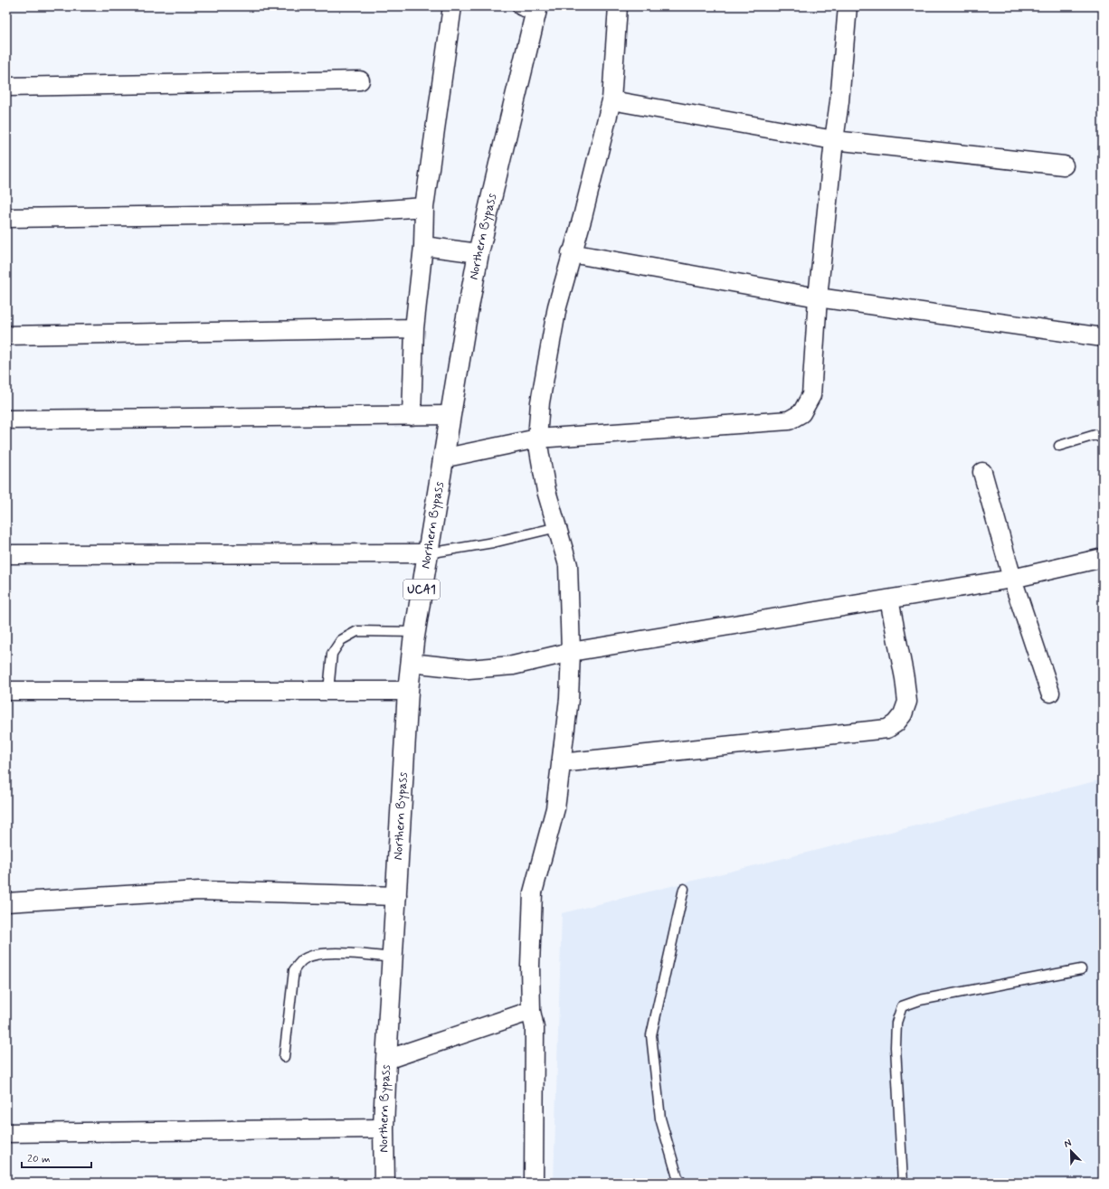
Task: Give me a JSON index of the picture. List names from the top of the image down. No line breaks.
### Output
{"streets":{"main road":["Northern Bypass","UCA1"]},"scale_bar":"20 m","north":"top left"}
